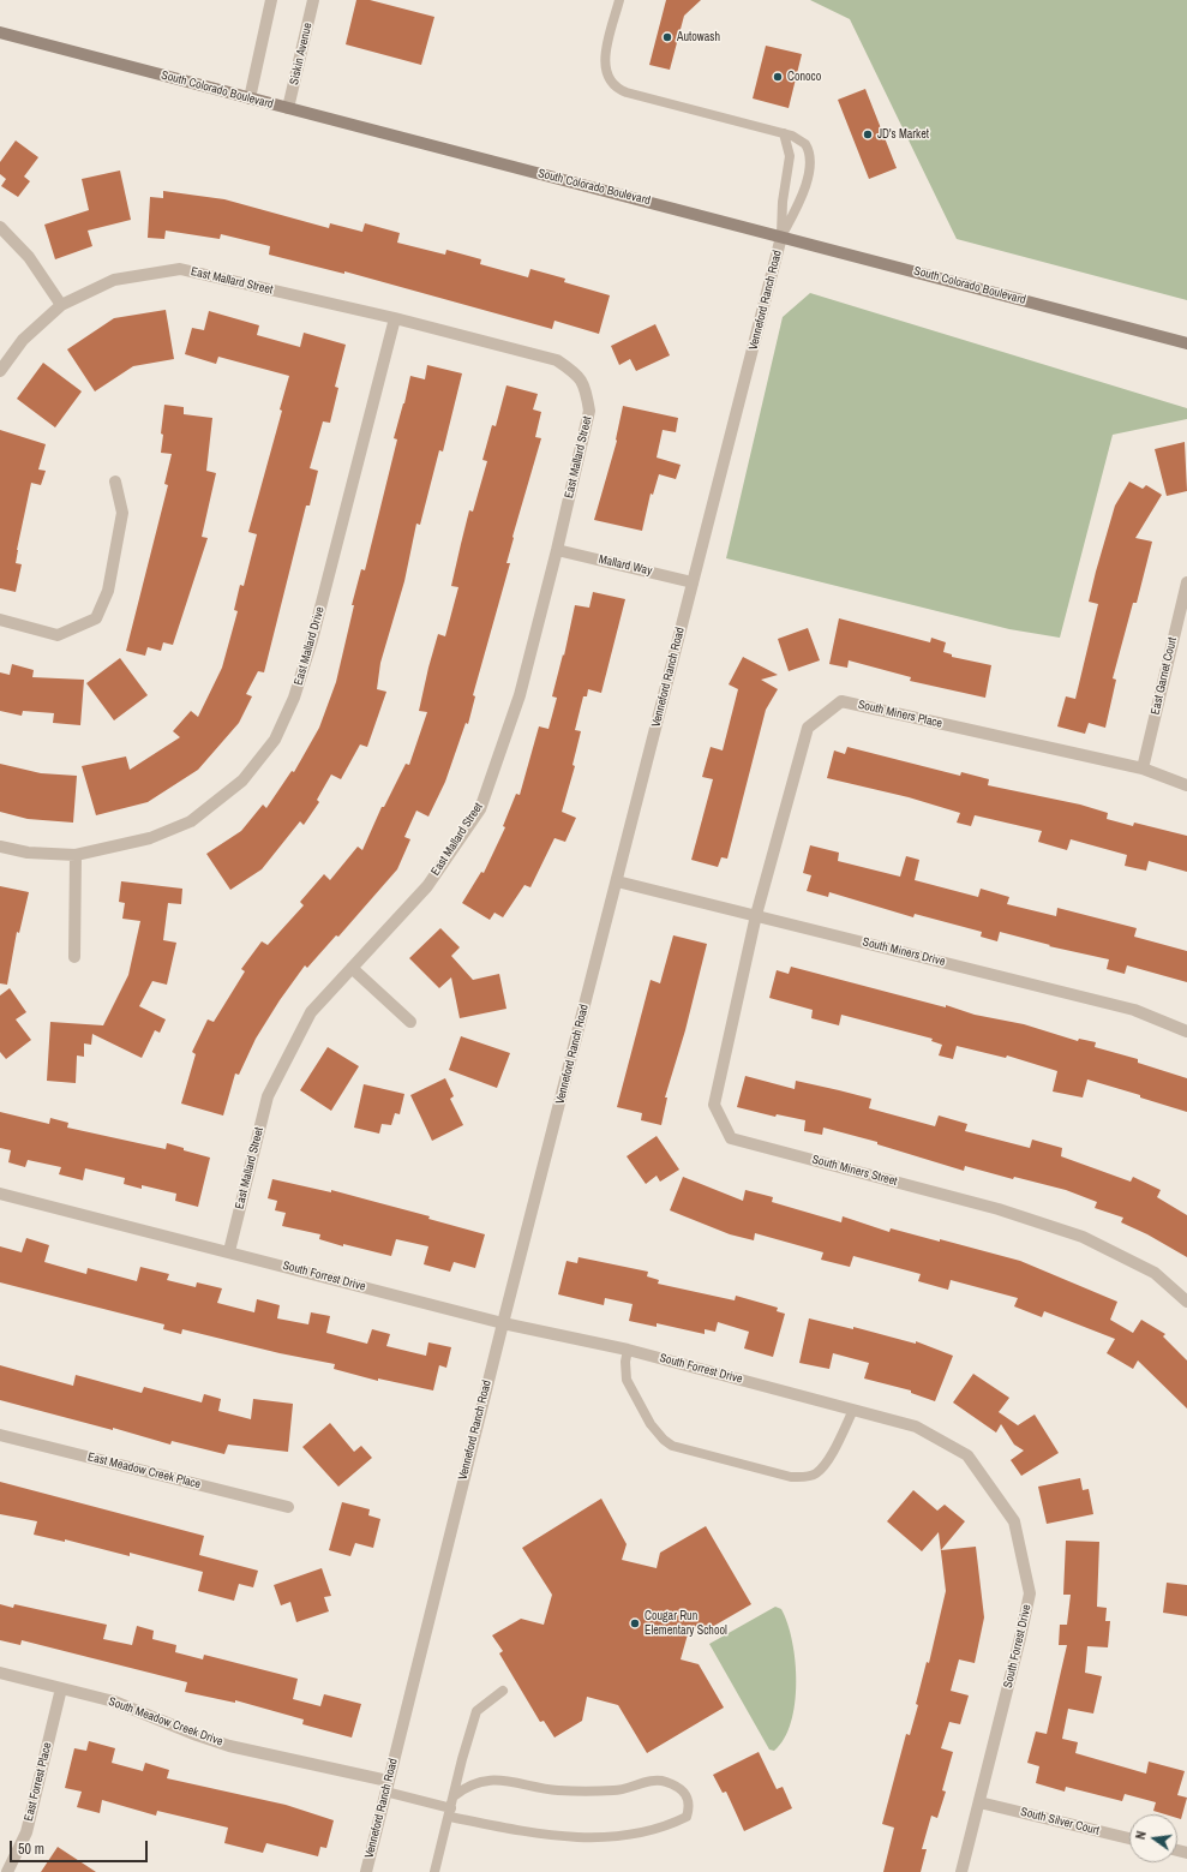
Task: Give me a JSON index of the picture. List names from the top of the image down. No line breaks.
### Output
{"streets":{"main road":["South Colorado Boulevard"],"street":["Siskin Avenue","East Mallard Street","Venneford Ranch Road","Mallard Way","East Mallard Drive","East Garnet Court","South Miners Place","South Miners Drive","South Miners Street","South Forrest Drive","East Meadow Creek Place","South Meadow Creek Drive","East Forrest Place","South Silver Court"]},"crossings":[["Siskin Avenue","South Colorado Boulevard"],["South Colorado Boulevard","Venneford Ranch Road"],["East Mallard Street","Mallard Way"],["East Mallard Street","East Mallard Drive"],["East Mallard Street","South Forrest Drive"],["Venneford Ranch Road","Mallard Way"],["Venneford Ranch Road","South Miners Drive"],["Venneford Ranch Road","South Forrest Drive"],["Venneford Ranch Road","South Meadow Creek Drive"],["East Garnet Court","South Miners Place"],["South Miners Place","South Miners Drive"],["South Miners Place","South Miners Street"],["South Miners Drive","South Miners Street"],["South Forrest Drive","South Silver Court"],["South Meadow Creek Drive","East Forrest Place"]],"places":["Autowash","Conoco","JD's Market","Cougar Run Elementary School"],"scale_bar":"50 m","north":"left"}
